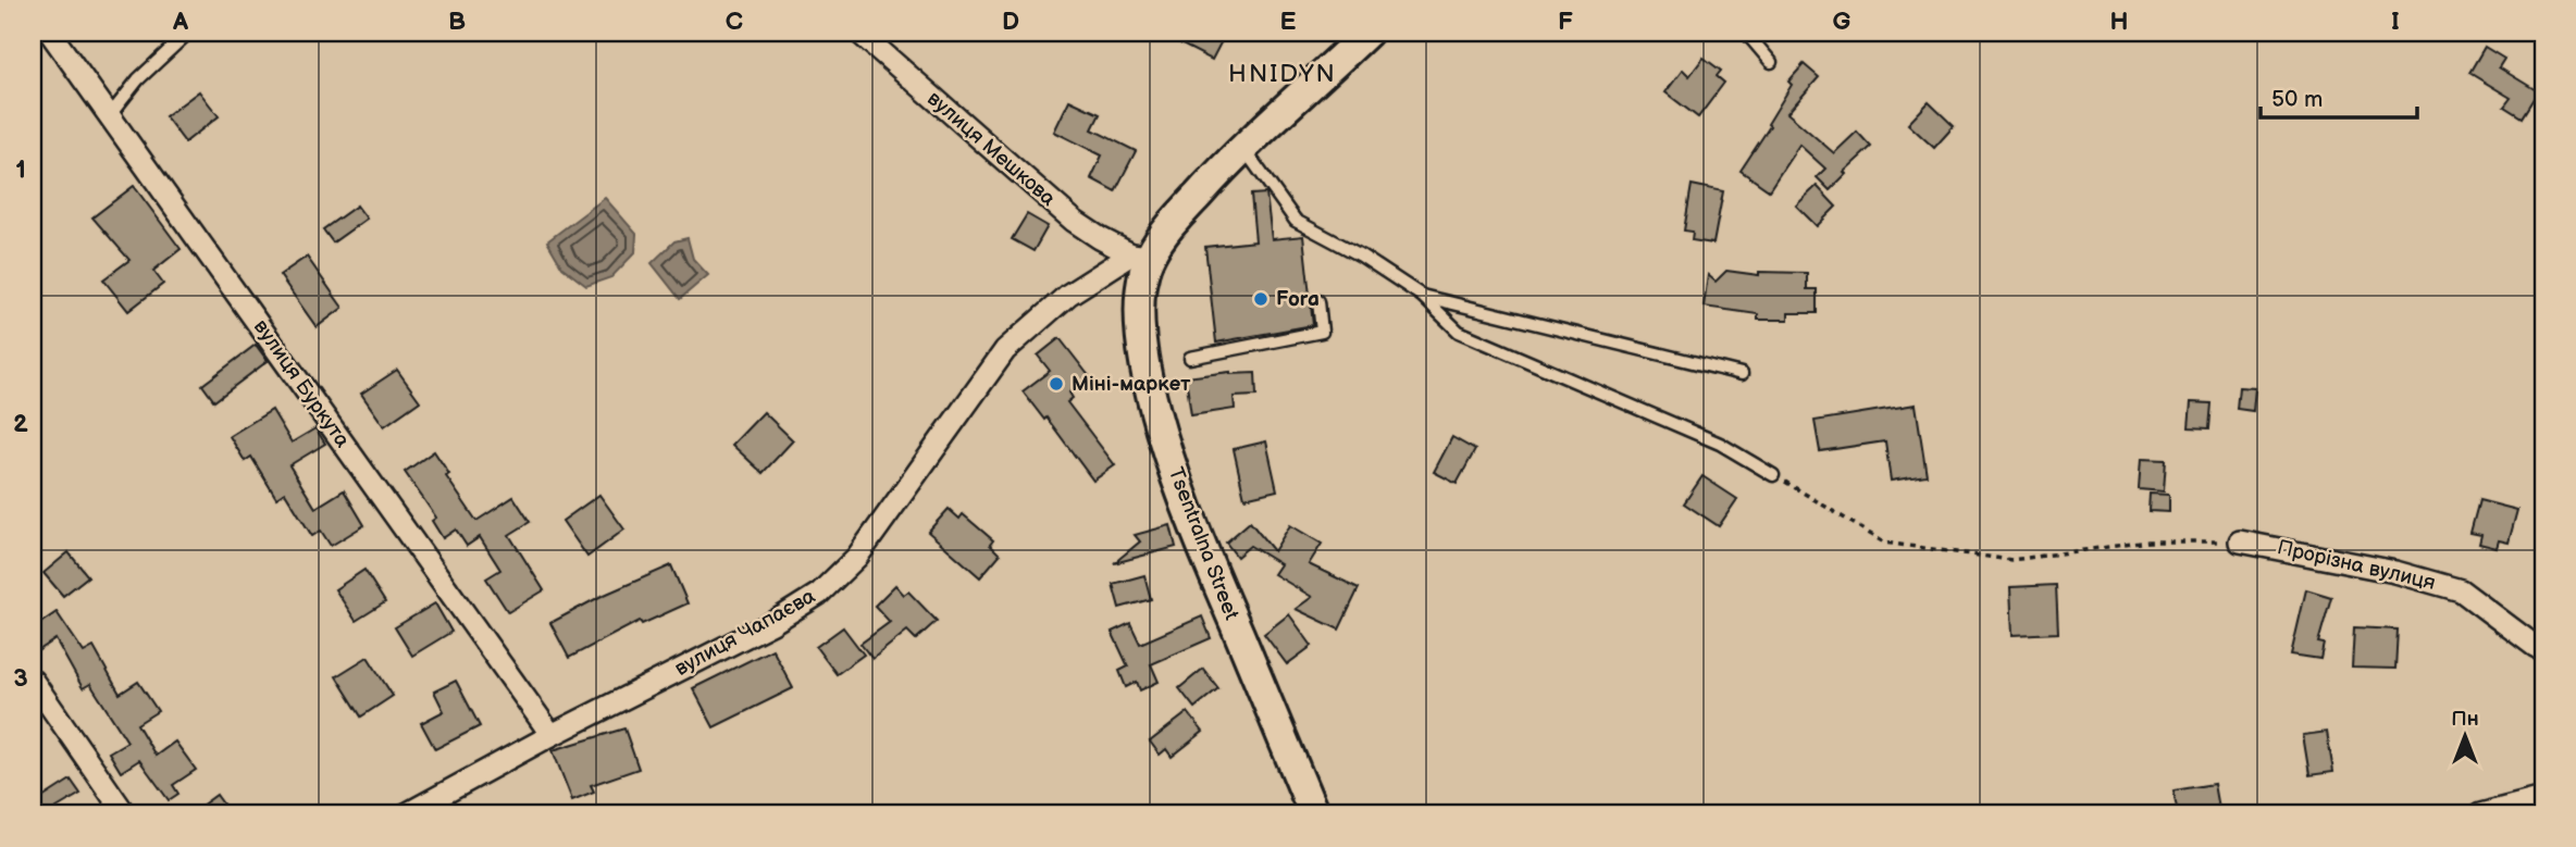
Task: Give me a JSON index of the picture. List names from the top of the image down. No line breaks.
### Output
{"streets":{"street":["вулиця Мешкова","вулиця Буркута","Tsentralna Street","Прорізна вулиця","вулиця Чапаєва"]},"crossings":[["вулиця Мешкова","Tsentralna Street"],["вулиця Мешкова","вулиця Чапаєва"],["вулиця Буркута","вулиця Чапаєва"],["Tsentralna Street","вулиця Чапаєва"]],"districts":["HNIDYN"],"places":["Fora","Міні-маркет"],"scale_bar":"50 m","north":"top","grid":{"columns":["A","B","C","D","E","F","G","H","I"],"rows":["1","2","3"]}}
